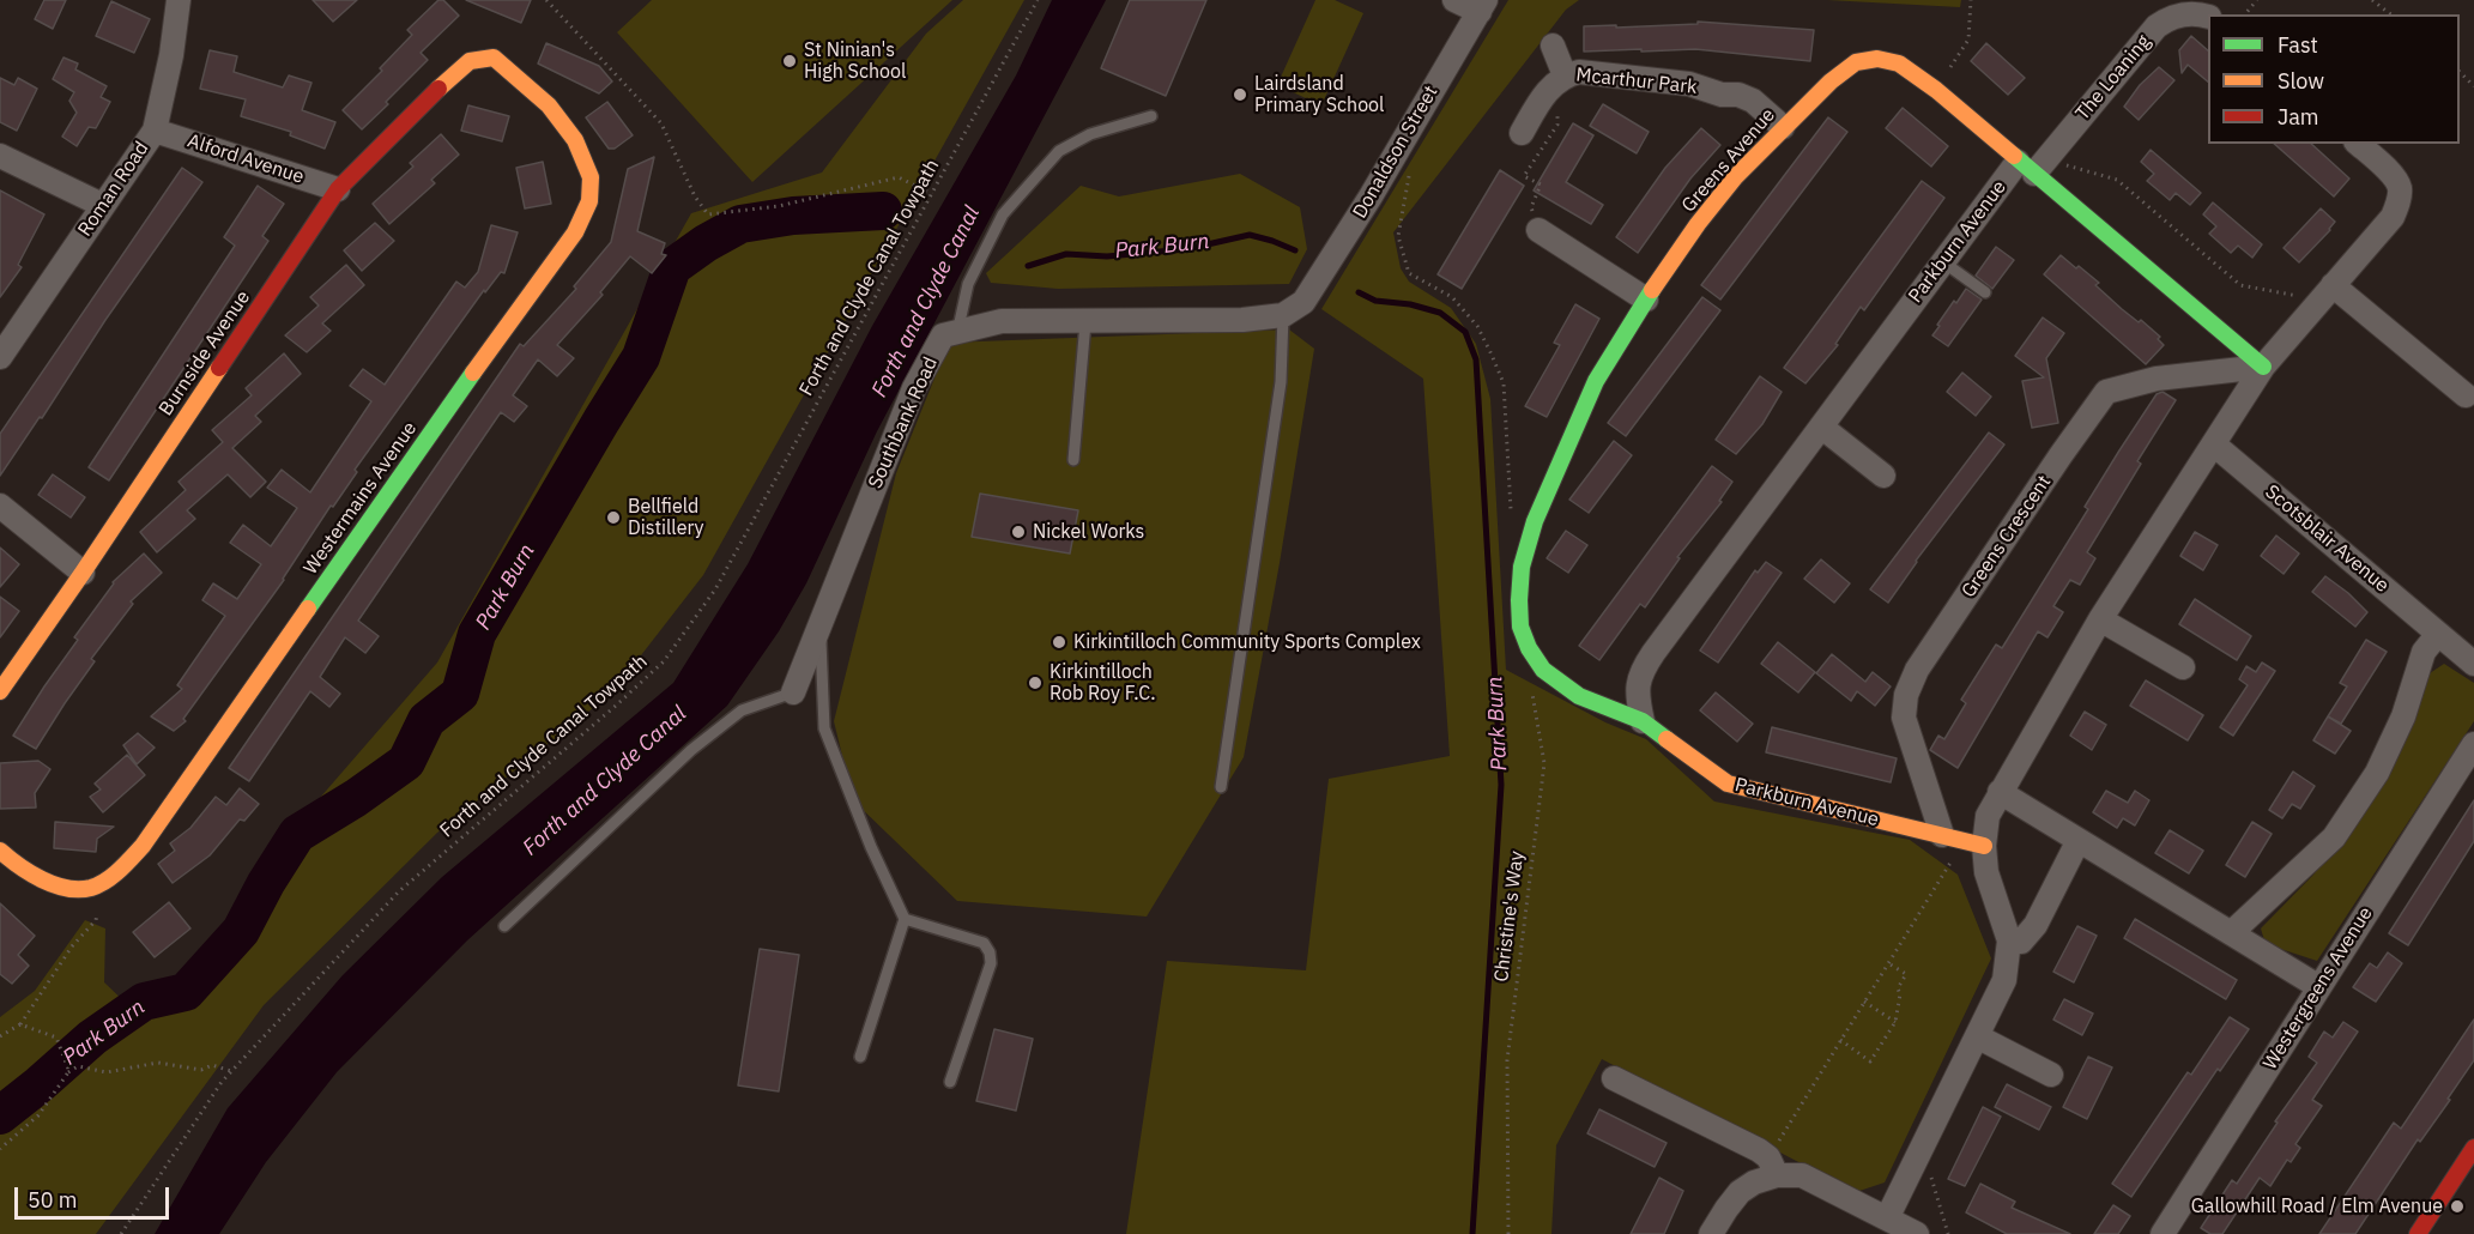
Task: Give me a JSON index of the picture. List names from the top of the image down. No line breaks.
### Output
{"streets":{"street":["The Loaning","Mcarthur Park","Donaldson Street","Alford Avenue","Greens Avenue","Roman Road","Parkburn Avenue","Burnside Avenue","Southbank Road","Westermains Avenue","Greens Crescent","Scotsblair Avenue","Westergreens Avenue"],"path":["Forth and Clyde Canal Towpath","Christine's Way"]},"crossings":[["The Loaning","Greens Avenue"],["The Loaning","Parkburn Avenue"],["Mcarthur Park","Greens Avenue"],["Donaldson Street","Southbank Road"],["Alford Avenue","Roman Road"],["Alford Avenue","Burnside Avenue"],["Greens Avenue","Parkburn Avenue"],["Greens Avenue","Greens Crescent"],["Parkburn Avenue","Greens Crescent"],["Burnside Avenue","Westermains Avenue"]],"water":["Park Burn","Forth and Clyde Canal"],"places":["St Ninian's High School","Lairdsland Primary School","Bellfield Distillery","Nickel Works","Kirkintilloch Community Sports Complex","Kirkintilloch Rob Roy F.C.","Gallowhill Road / Elm Avenue"],"legend":["Fast","Slow","Jam"],"scale_bar":"50 m"}
